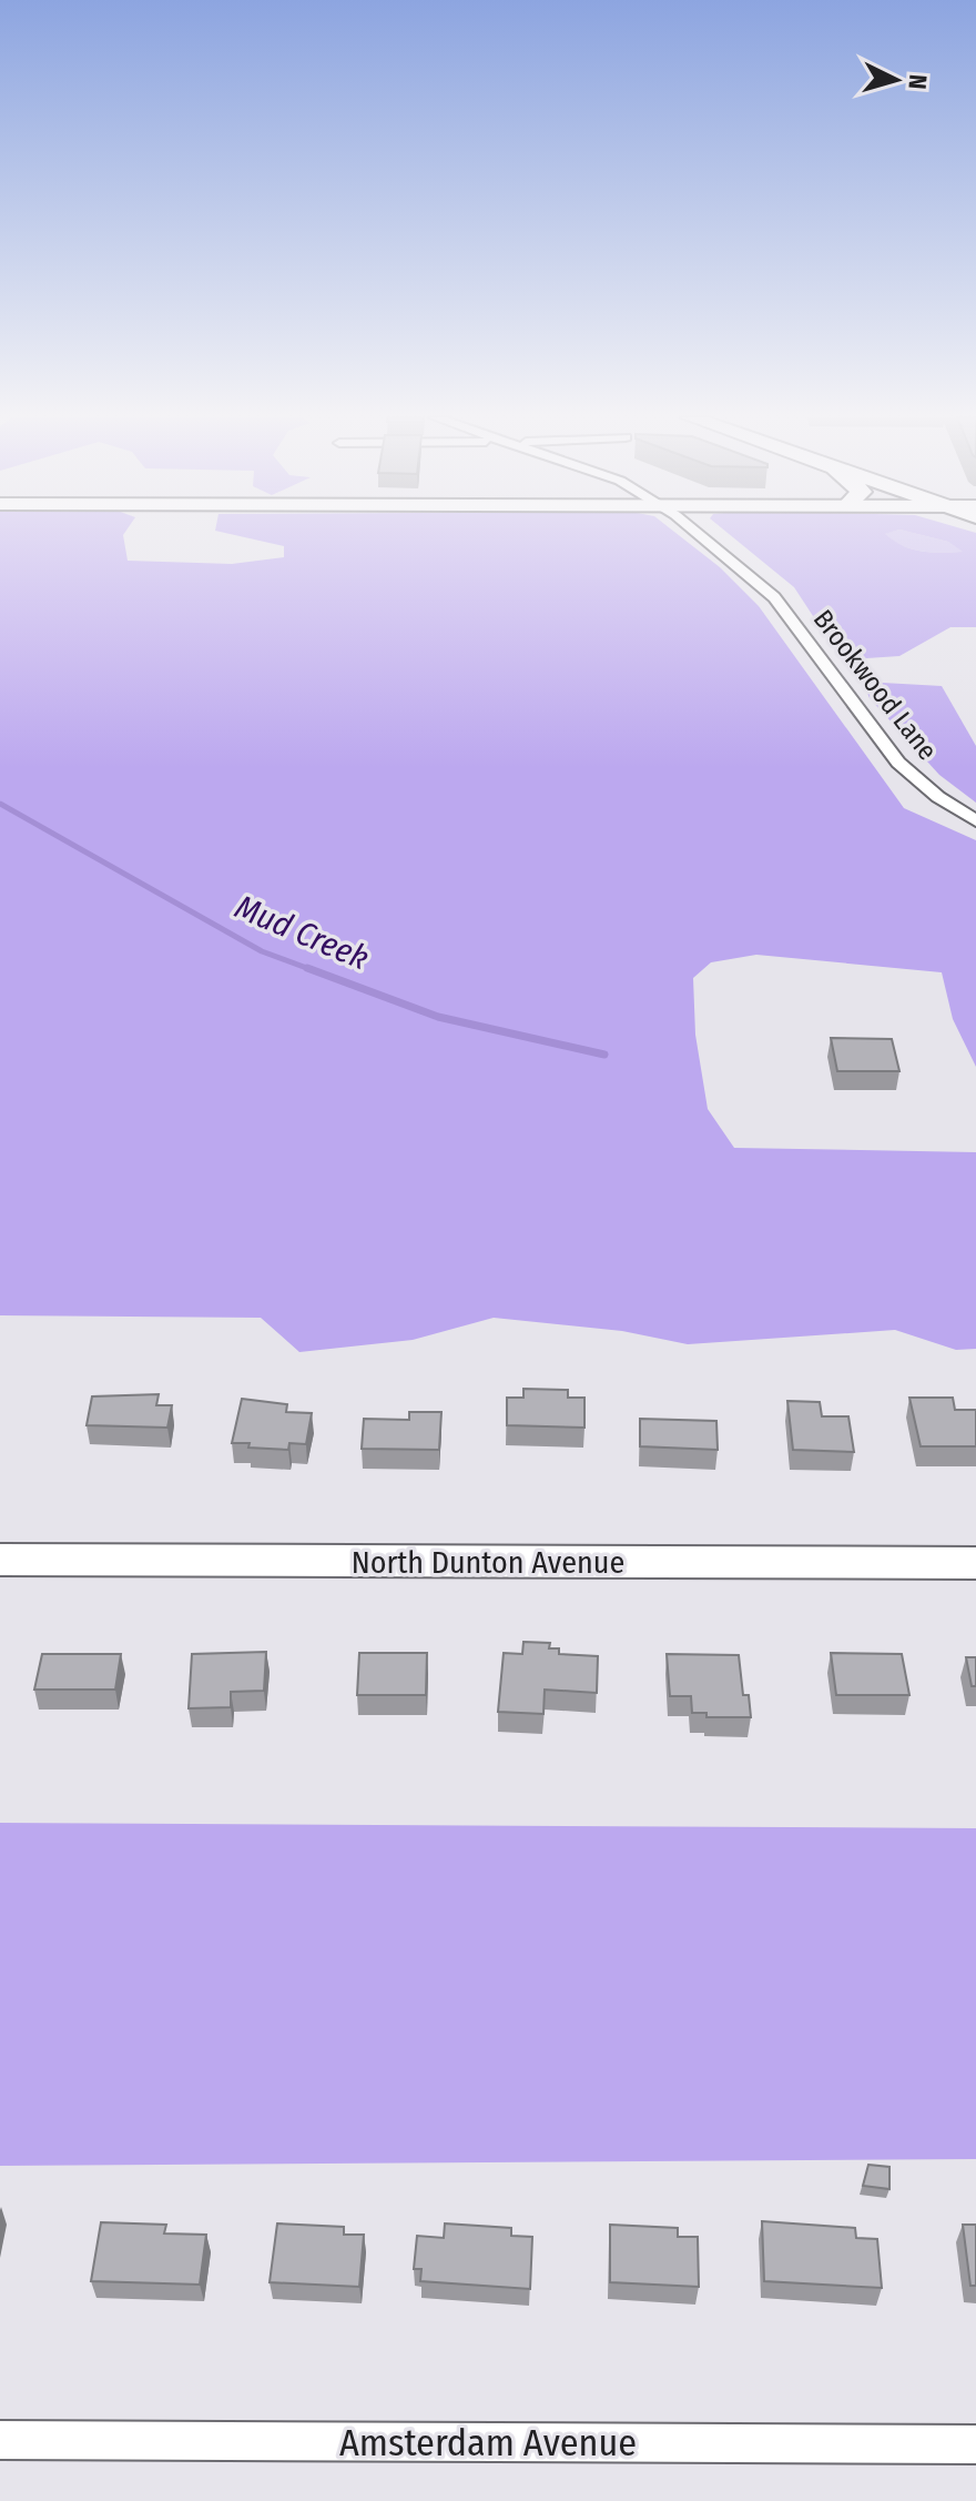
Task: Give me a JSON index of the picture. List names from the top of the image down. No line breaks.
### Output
{"streets":{"street":["Brookwood Lane","North Dunton Avenue","Amsterdam Avenue"]},"water":["Mud Creek"],"north":"right"}
